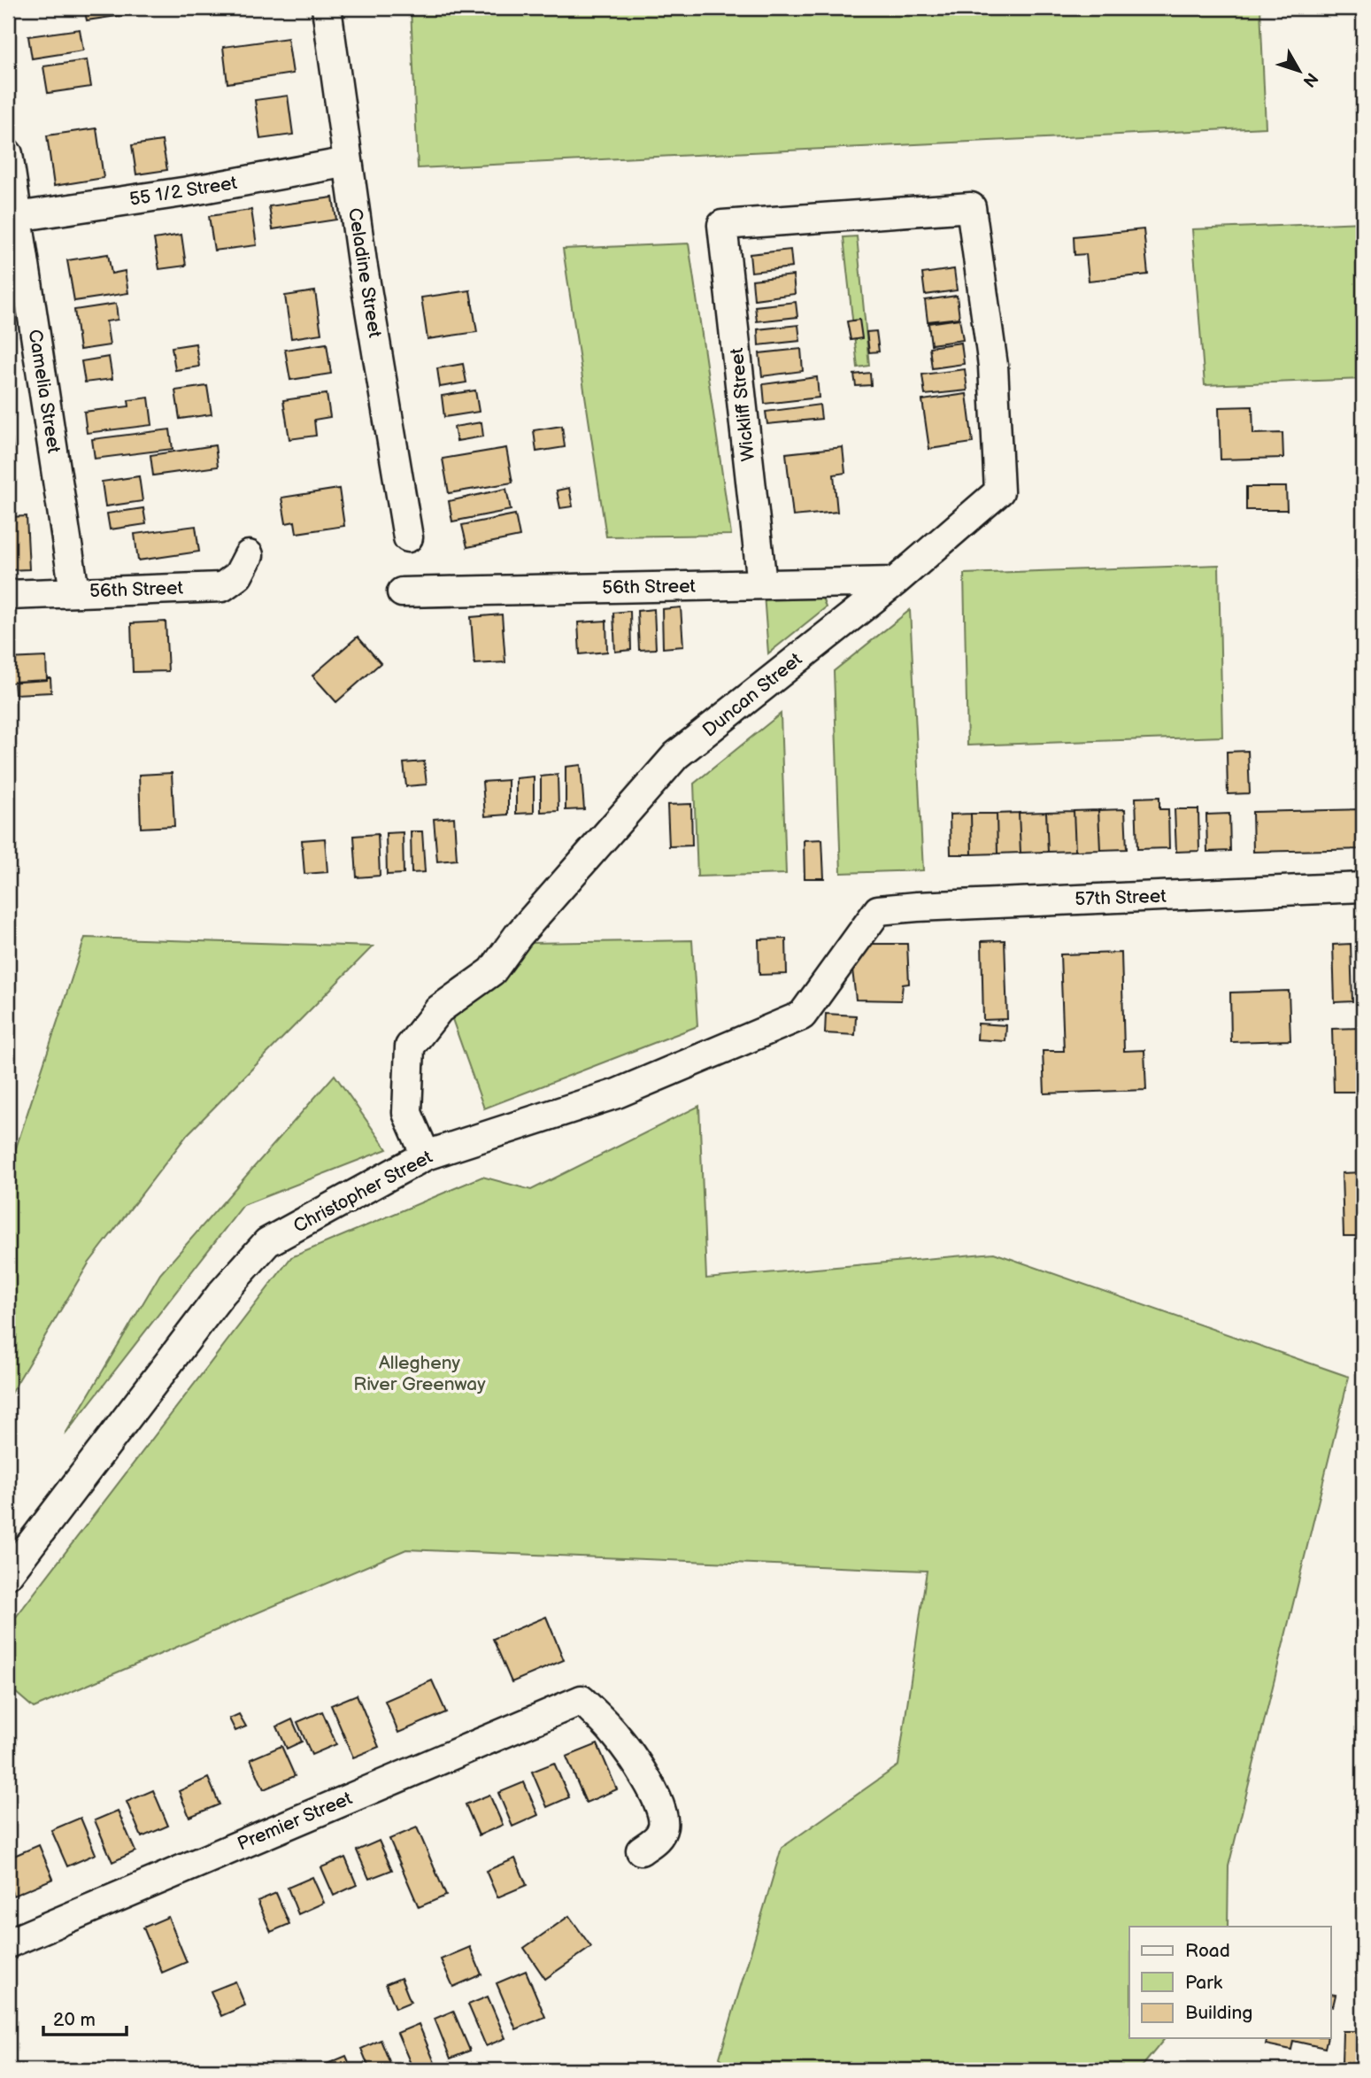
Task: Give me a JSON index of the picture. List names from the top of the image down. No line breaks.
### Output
{"streets":{"street":["55 1/2 Street","Celadine Street","Camelia Street","Wickliff Street","56th Street","Duncan Street","57th Street","Christopher Street","Premier Street"]},"crossings":[["55 1/2 Street","Celadine Street"],["55 1/2 Street","Camelia Street"],["Camelia Street","56th Street"],["Wickliff Street","56th Street"],["Wickliff Street","Duncan Street"],["56th Street","Duncan Street"],["Duncan Street","Christopher Street"],["57th Street","Christopher Street"]],"parks":["Allegheny River Greenway"],"legend":["Road","Park","Building"],"scale_bar":"20 m","north":"bottom right"}
